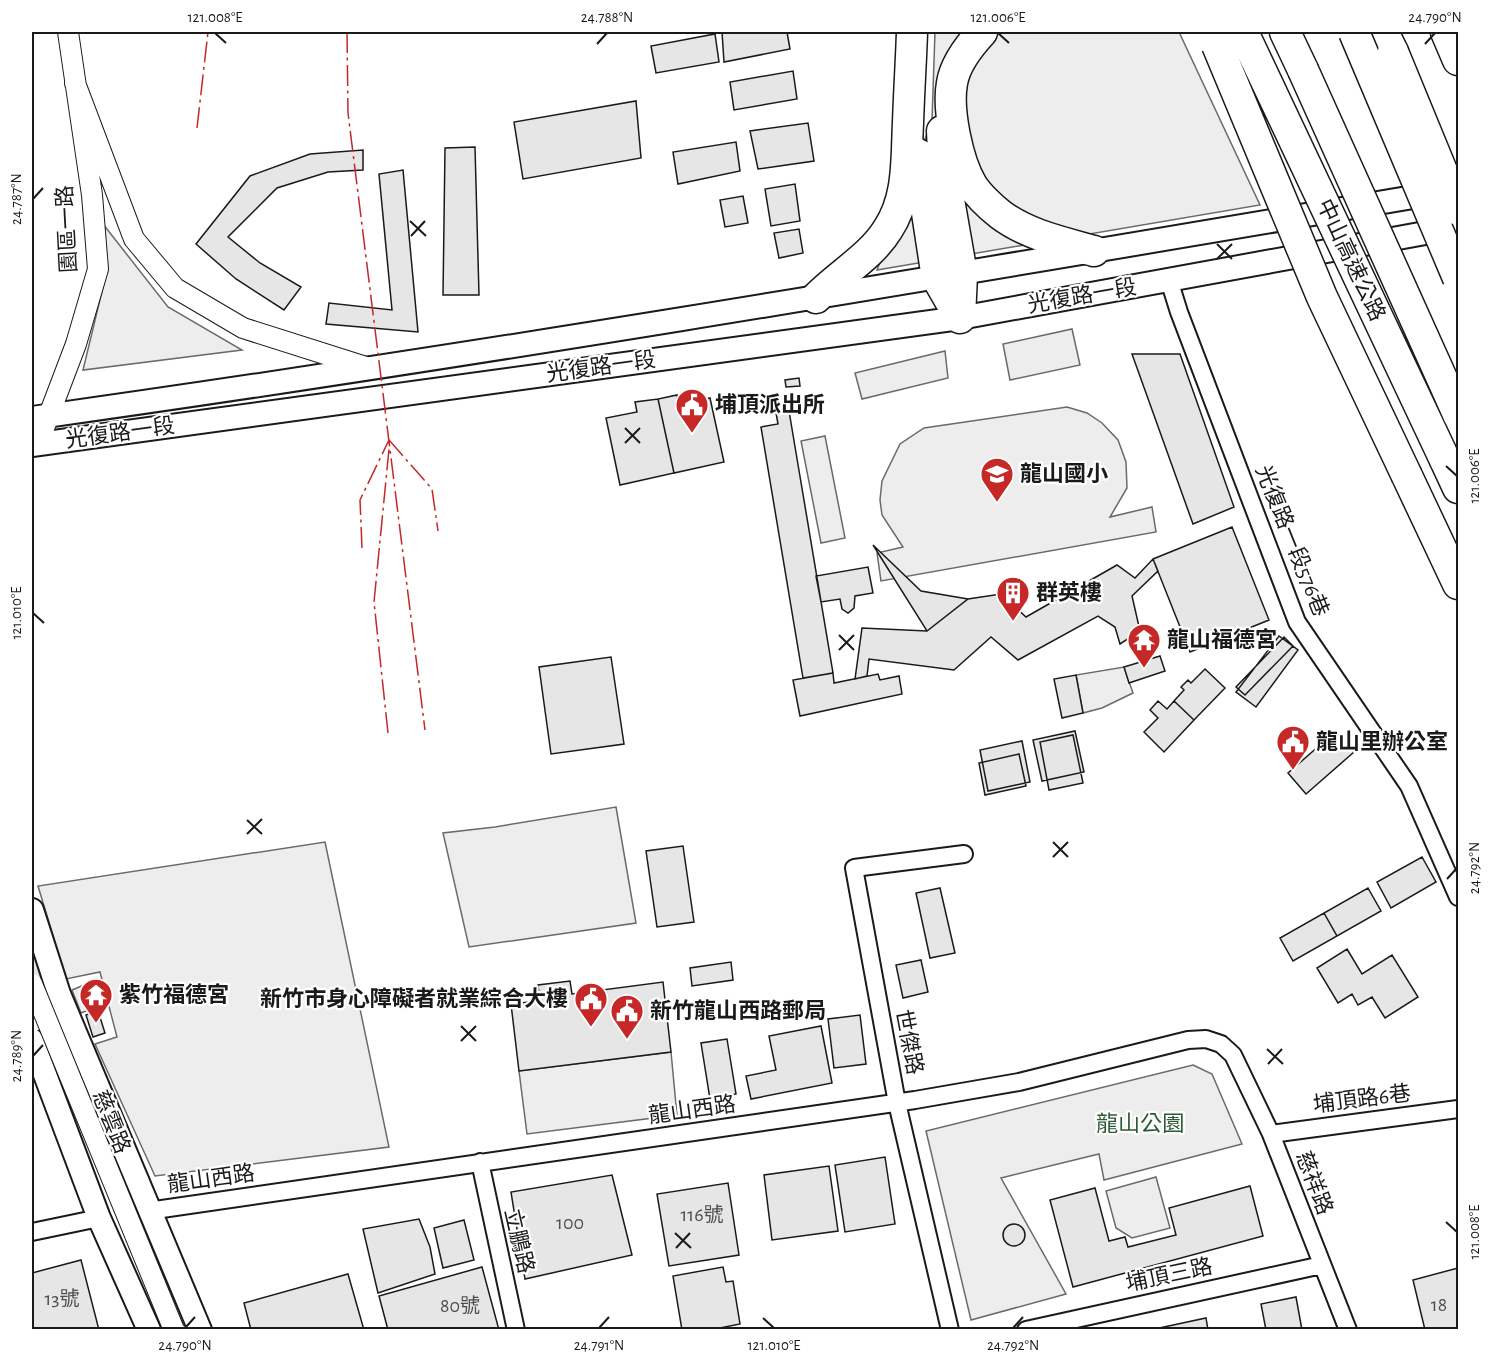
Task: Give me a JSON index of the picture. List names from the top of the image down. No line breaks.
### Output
{"streets":{"highway":["中山高速公路"],"main road":["光復路一段","慈雲路"],"street":["園區一路","光復路一段576巷","世傑路","埔頂路6巷","龍山西路","慈祥路","立鵬路","埔頂三路"]},"crossings":[["園區一路","光復路一段"],["光復路一段","光復路一段576巷"],["世傑路","龍山西路"],["埔頂路6巷","慈祥路"],["龍山西路","慈雲路"],["龍山西路","慈祥路"],["龍山西路","立鵬路"],["慈祥路","埔頂三路"]],"parks":["龍山公園"],"places":{"public building":["埔頂派出所","龍山里辦公室","新竹市身心障礙者就業綜合大樓","新竹龍山西路郵局"],"school or university":["龍山國小"],"building":["群英樓"],"temple":["龍山福德宮","紫竹福德宮"]},"house_numbers":["116號","100","13號","18","80號"],"coordinates":["121.008°E","24.788°N","121.006°E","24.790°N","24.787°N","121.010°E","24.792°N","24.789°N","24.791°N"]}
